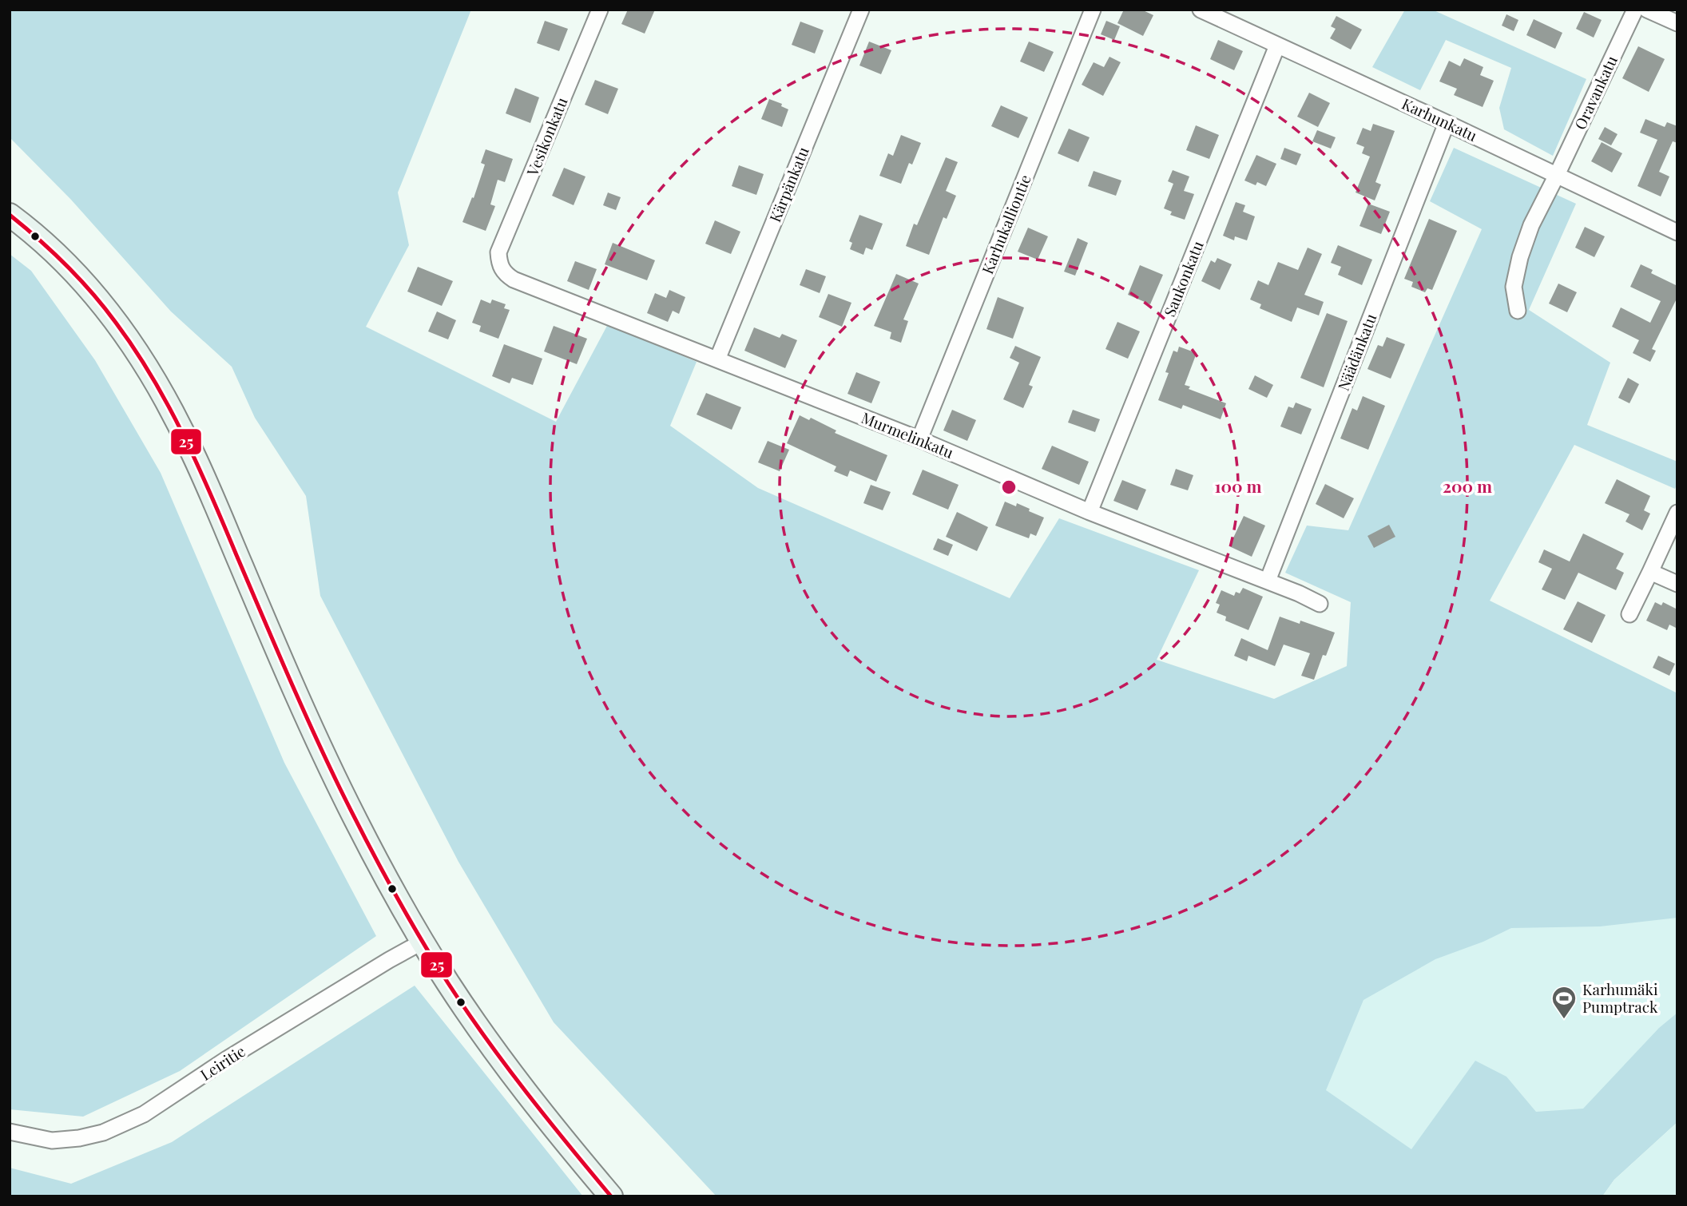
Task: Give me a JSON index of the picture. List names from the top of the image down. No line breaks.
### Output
{"streets":{"street":["Oravankatu","Karhunkatu","Vesikonkatu","Kärpänkatu","Karhukalliontie","Saukonkatu","Näädänkatu","Murmelinkatu","Leiritie"]},"crossings":[["Oravankatu","Karhunkatu"],["Karhunkatu","Saukonkatu"],["Karhunkatu","Näädänkatu"],["Vesikonkatu","Murmelinkatu"],["Kärpänkatu","Murmelinkatu"],["Karhukalliontie","Murmelinkatu"],["Saukonkatu","Murmelinkatu"],["Näädänkatu","Murmelinkatu"]],"places":{"sports":["Karhumäki Pumptrack"]},"lines":["transit line 25"],"rings":["100 m","200 m"]}
